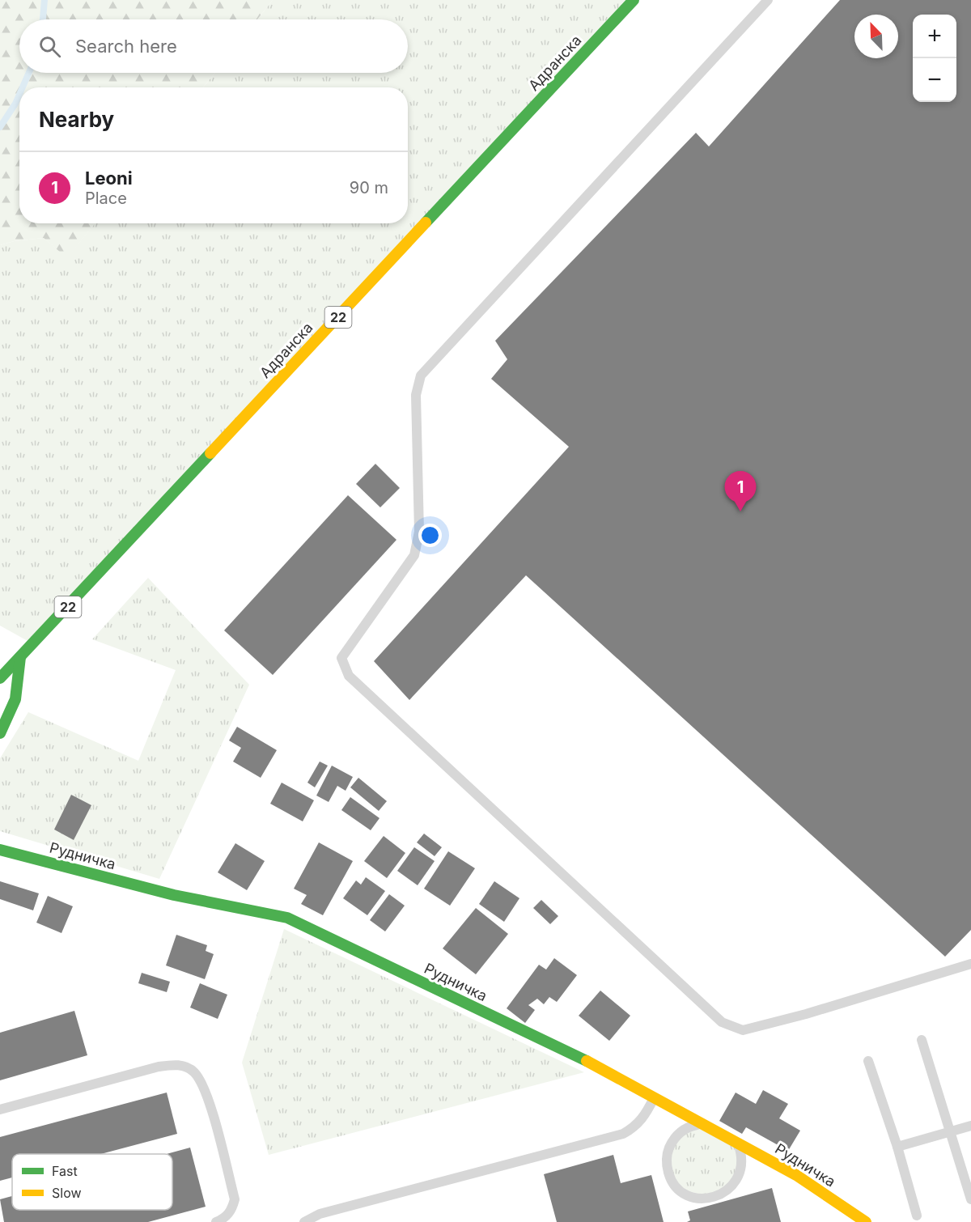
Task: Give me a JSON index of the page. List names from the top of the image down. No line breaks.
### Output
{"streets":{"street":["Адранска","22","Рудничка"]},"legend":["Fast","Slow"],"north":"top left","page":{"map_buttons":["+","−"],"search":"Search here","heading":"Nearby","list":[{"mark":"1","name":"Leoni","note":"Place","value":"90 m"}],"pins":"1"}}
